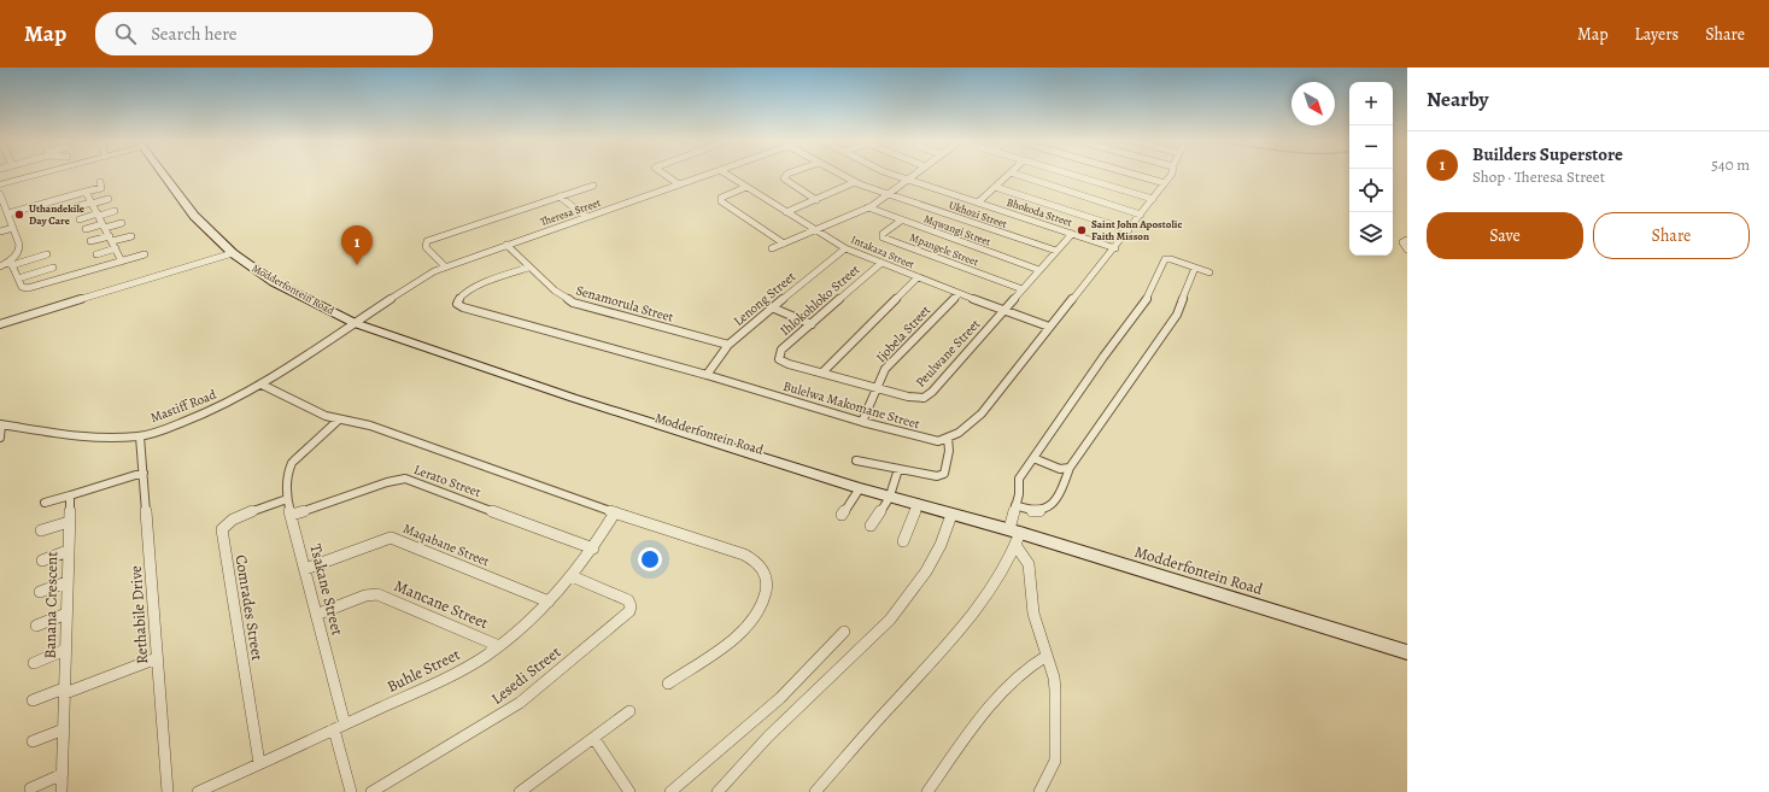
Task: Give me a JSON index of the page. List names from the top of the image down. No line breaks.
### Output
{"streets":{"main road":["Modderfontein Road"],"street":["Theresa Street","Bhokoda Street","Ukhozi Street","Mqwangi Street","Mpangele Street","Intakaza Street","Lenong Street","Ihlokohloko Street","Senamorula Street","Ijobela Street","Peulwane Street","Bulelwa Makomane Street","Mastiff Road","Lerato Street","Maqabane Street","Tsakane Street","Mancane Street","Banana Crescent","Comrades Street","Rethabile Drive","Buhle Street","Lesedi Street"]},"crossings":[["Theresa Street","Modderfontein Road"],["Theresa Street","Senamorula Street"],["Theresa Street","Mastiff Road"],["Bhokoda Street","Peulwane Street"],["Ukhozi Street","Peulwane Street"],["Mqwangi Street","Mpangele Street"],["Mqwangi Street","Peulwane Street"],["Mpangele Street","Peulwane Street"],["Intakaza Street","Lenong Street"],["Intakaza Street","Ihlokohloko Street"],["Intakaza Street","Ijobela Street"],["Intakaza Street","Peulwane Street"],["Modderfontein Road","Mastiff Road"],["Lenong Street","Senamorula Street"],["Lenong Street","Bulelwa Makomane Street"],["Ihlokohloko Street","Peulwane Street"],["Senamorula Street","Bulelwa Makomane Street"],["Ijobela Street","Peulwane Street"],["Ijobela Street","Bulelwa Makomane Street"],["Mastiff Road","Rethabile Drive"],["Lerato Street","Tsakane Street"],["Lerato Street","Buhle Street"],["Maqabane Street","Tsakane Street"],["Maqabane Street","Buhle Street"],["Tsakane Street","Mancane Street"],["Tsakane Street","Comrades Street"],["Tsakane Street","Buhle Street"],["Mancane Street","Buhle Street"],["Comrades Street","Buhle Street"],["Buhle Street","Lesedi Street"]],"places":["Uthandekile Day Care","Saint John Apostolic Faith Misson"],"north":"bottom right","page":{"header":"Map","search":"Search here","nav":["Map","Layers","Share"],"heading":"Nearby","map_buttons":["+","−"],"list":[{"mark":"1","name":"Builders Superstore","note":"Shop · Theresa Street","value":"540 m"}],"buttons":["Save","Share"],"pins":"1"}}
